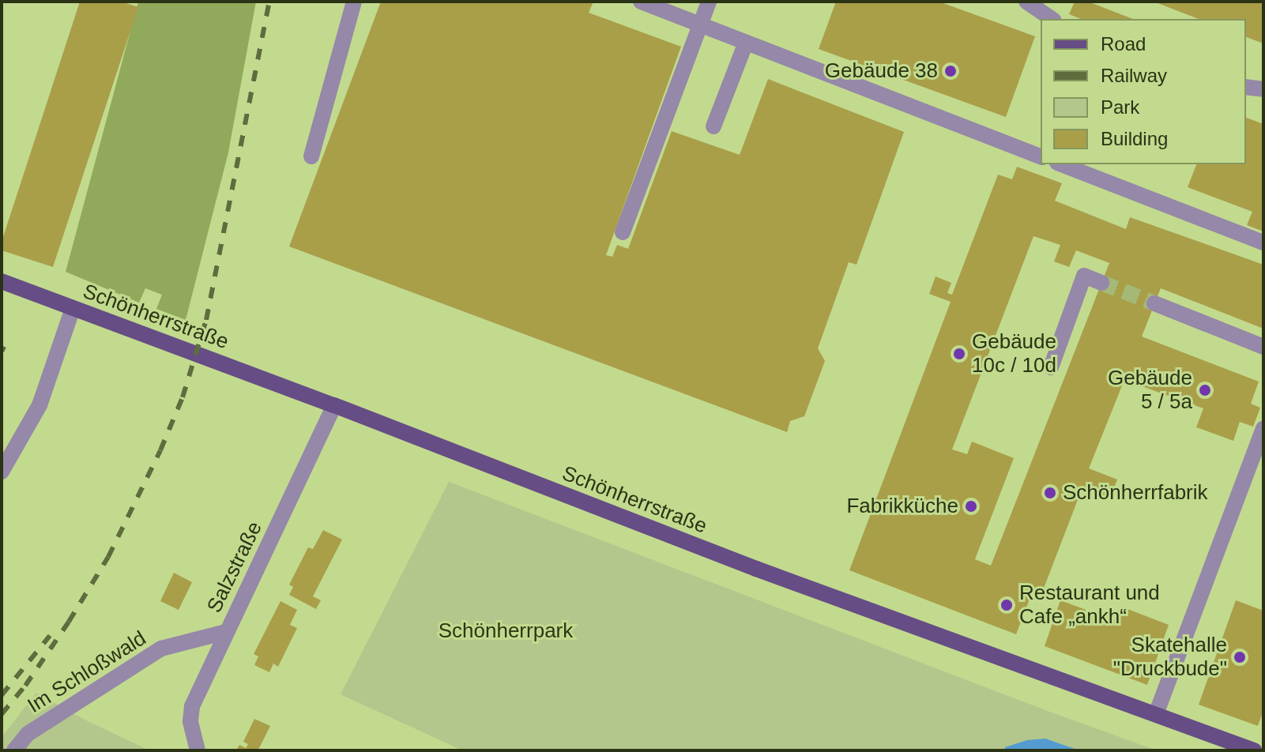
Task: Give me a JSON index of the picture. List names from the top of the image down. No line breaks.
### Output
{"streets":{"main road":["Schönherrstraße"],"street":["Salzstraße","Im Schloßwald"]},"crossings":[["Schönherrstraße","Salzstraße"],["Salzstraße","Im Schloßwald"]],"parks":["Schönherrpark"],"places":["Gebäude 38","Gebäude 10c / 10d","Gebäude 5 / 5a","Schönherrfabrik","Fabrikküche","Restaurant und Cafe „ankh“","Skatehalle \"Druckbude\""],"legend":["Road","Railway","Park","Building"]}
